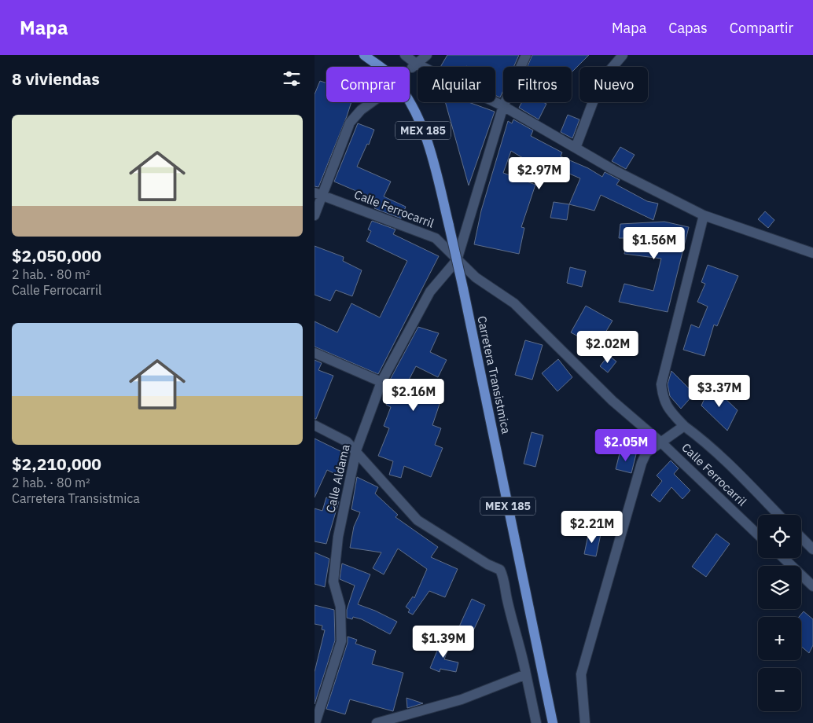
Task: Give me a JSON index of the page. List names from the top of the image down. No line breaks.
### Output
{"streets":{"main road":["MEX 185","Carretera Transistmica"],"street":["Calle Ferrocarril","Calle Aldama"]},"crossings":[["Calle Ferrocarril","Calle Aldama"]],"page":{"header":"Mapa","nav":["Mapa","Capas","Compartir"],"heading":"8 viviendas","chip":["Comprar","Alquilar","Filtros","Nuevo"],"list":[{"name":"$2,050,000","note":"2 hab. · 80 m² · Calle Ferrocarril"},{"name":"$2,210,000","note":"2 hab. · 80 m² · Carretera Transistmica"}],"price":["$2.97M","$1.56M","$2.02M","$3.37M","$2.16M","$2.05M","$2.21M","$1.39M"],"map_buttons":["+","−"]}}
